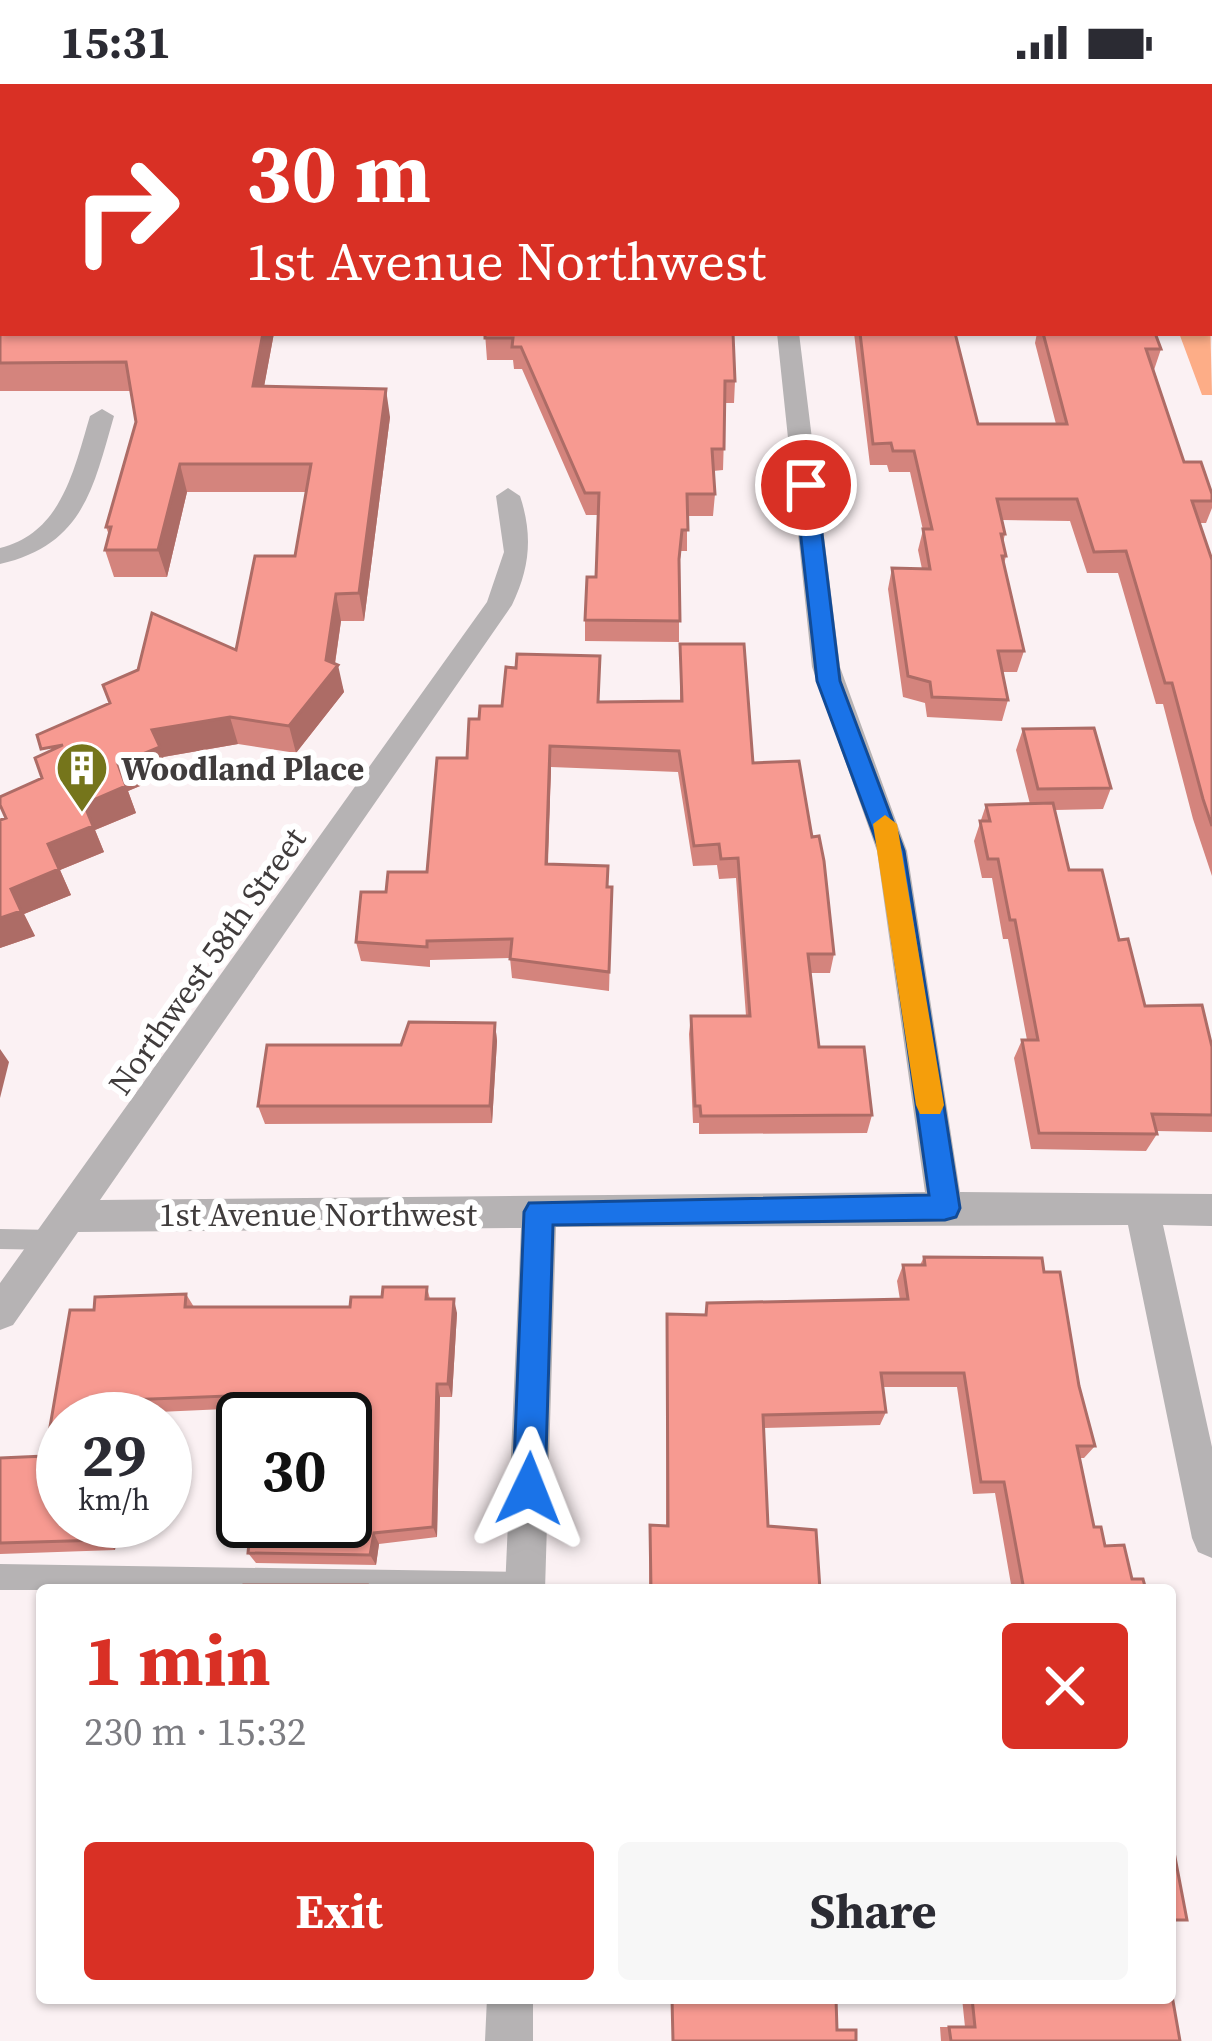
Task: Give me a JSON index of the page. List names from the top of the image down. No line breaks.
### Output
{"streets":{"street":["Northwest 58th Street","1st Avenue Northwest"]},"crossings":[["Northwest 58th Street","1st Avenue Northwest"]],"places":{"building":["Woodland Place"]},"page":{"status":"15:31","turn":["30 m","1st Avenue Northwest"],"speed":"29 km/h","limit":"30","heading":["1 min","230 m · 15:32"],"buttons":["Exit","Share"]}}
